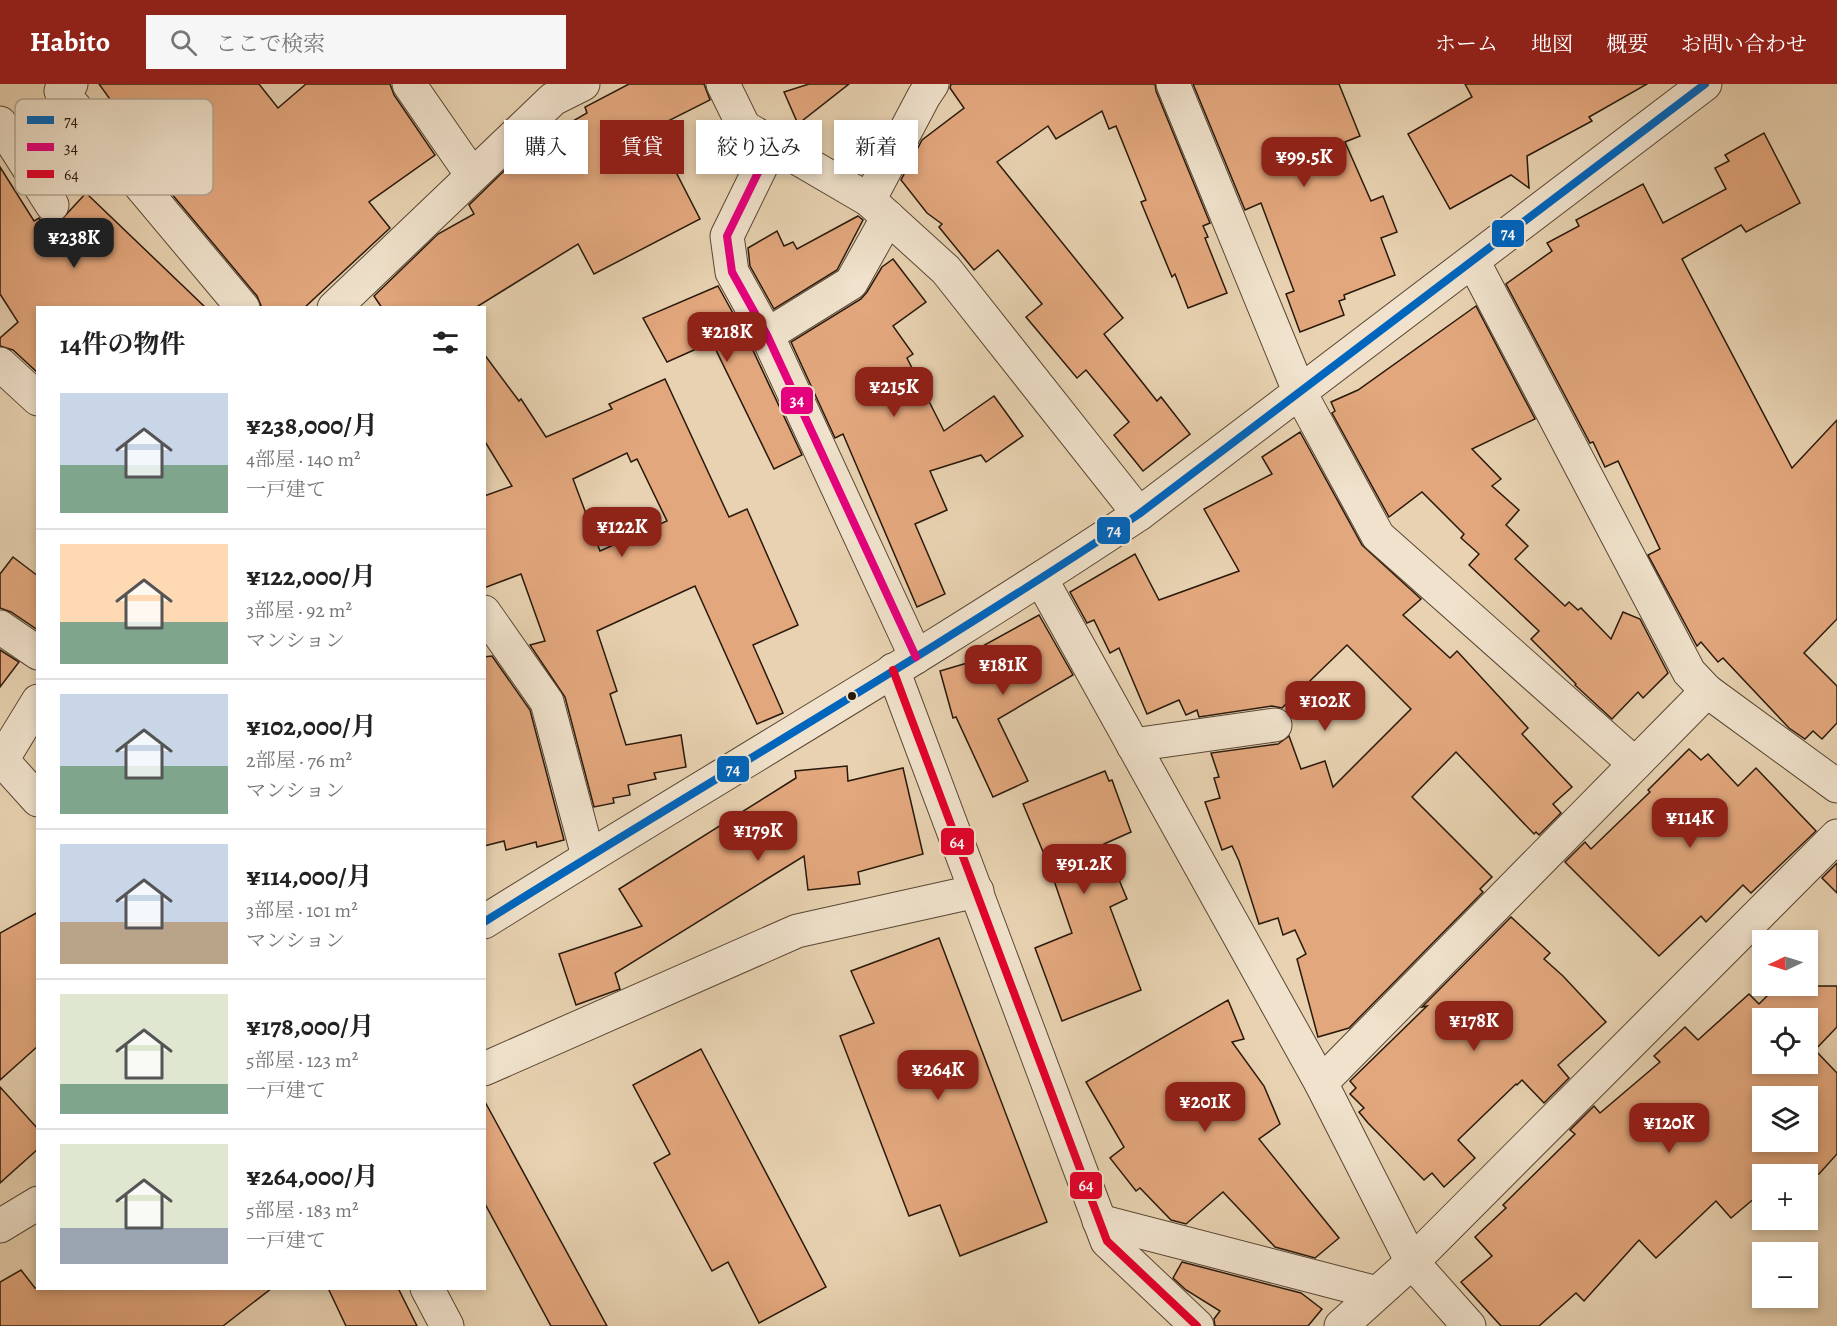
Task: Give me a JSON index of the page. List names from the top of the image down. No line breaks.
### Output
{"lines":["transit line 74","transit line 34","transit line 64"],"legend":["74","34","64"],"north":"left","page":{"header":"Habito","search":"ここで検索","nav":["ホーム","地図","概要","お問い合わせ"],"chip":["購入","賃貸","絞り込み","新着"],"price":["¥99.5K","¥238K","¥218K","¥215K","¥122K","¥181K","¥102K","¥114K","¥179K","¥91.2K","¥178K","¥264K","¥201K","¥120K"],"heading":"14件の物件","list":[{"name":"¥238,000/月","note":"4部屋 · 140 m² · 一戸建て"},{"name":"¥122,000/月","note":"3部屋 · 92 m² · マンション"},{"name":"¥102,000/月","note":"2部屋 · 76 m² · マンション"},{"name":"¥114,000/月","note":"3部屋 · 101 m² · マンション"},{"name":"¥178,000/月","note":"5部屋 · 123 m² · 一戸建て"},{"name":"¥264,000/月","note":"5部屋 · 183 m² · 一戸建て"}],"map_buttons":["+","−"]}}
